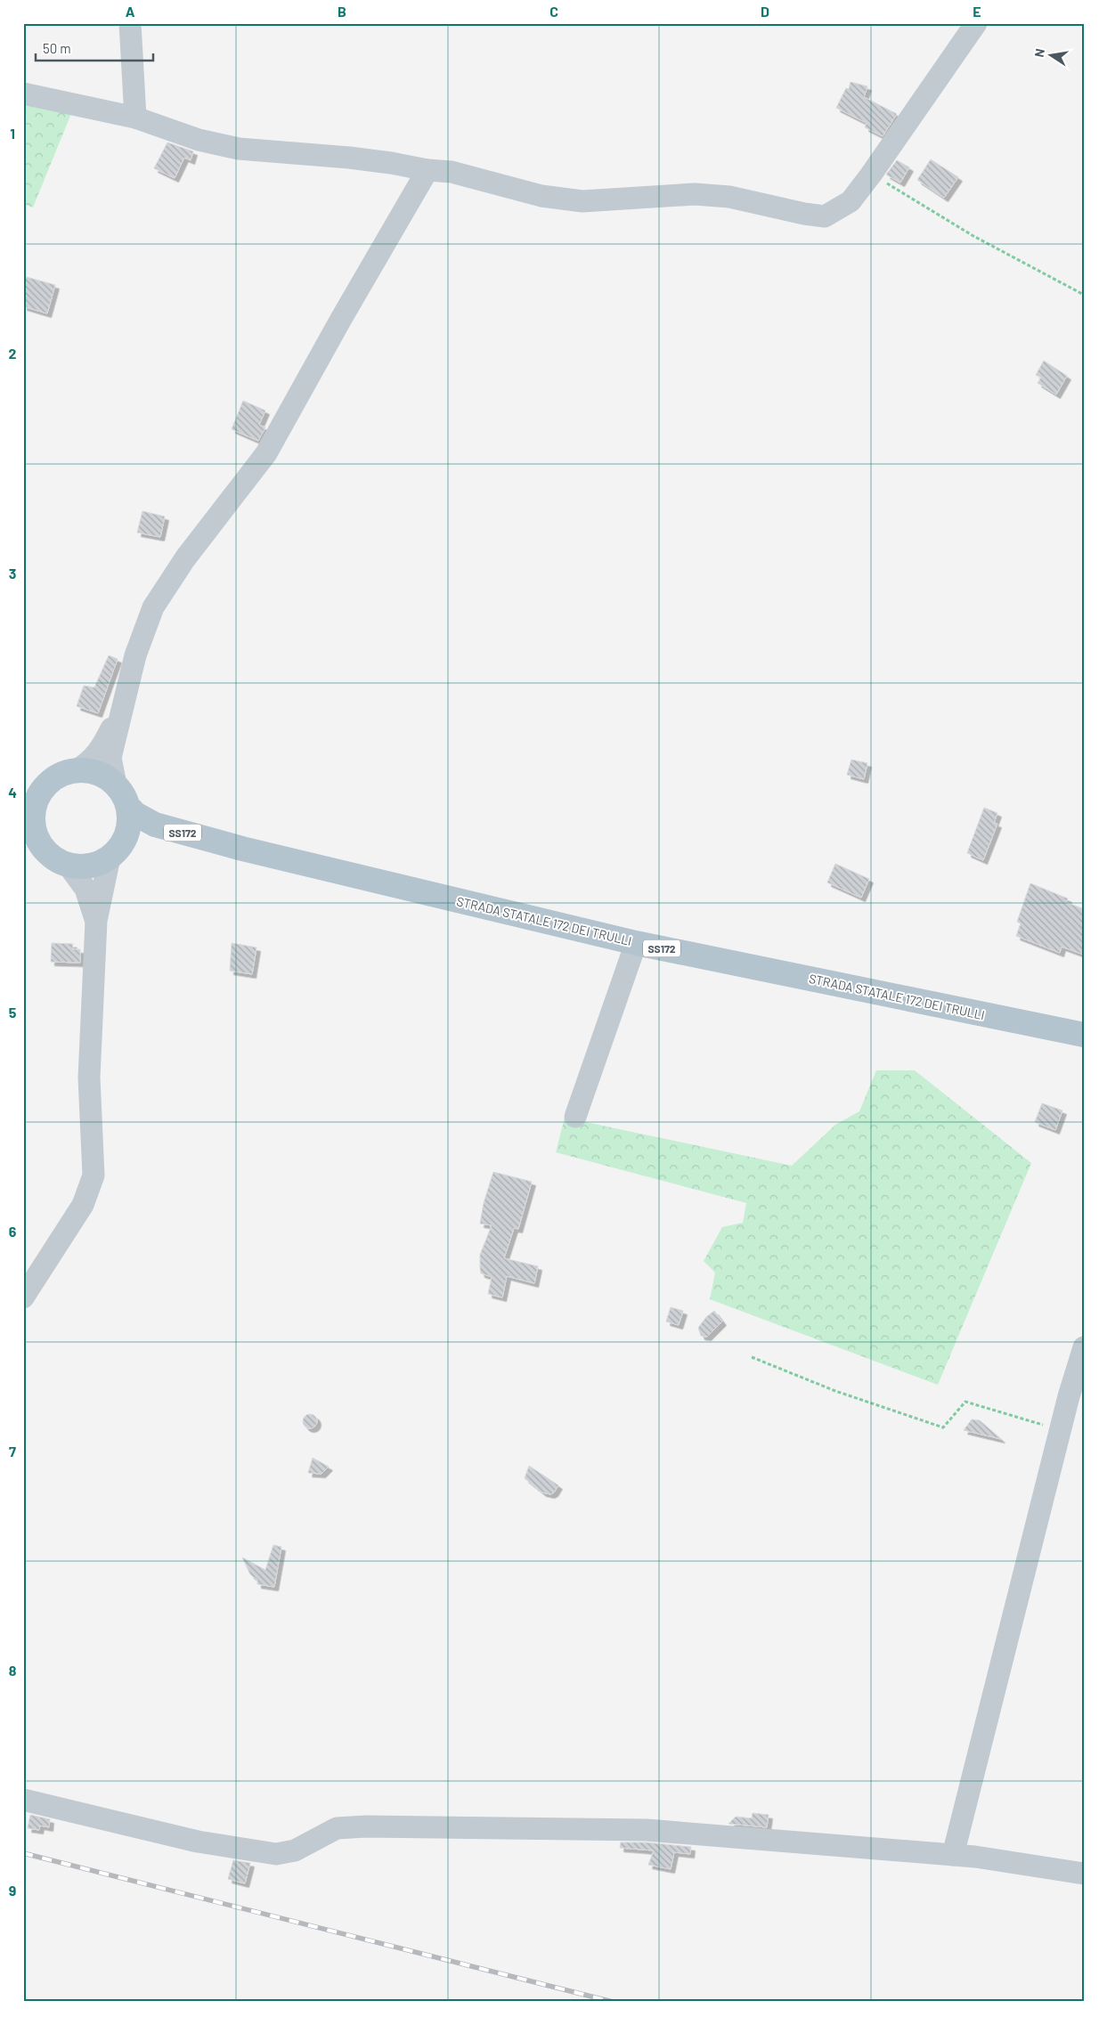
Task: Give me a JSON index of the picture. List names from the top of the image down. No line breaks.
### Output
{"streets":{"main road":["SS172","STRADA STATALE 172 DEI TRULLI"]},"scale_bar":"50 m","north":"left","grid":{"columns":["A","B","C","D","E"],"rows":["1","2","3","4","5","6","7","8","9"]}}
